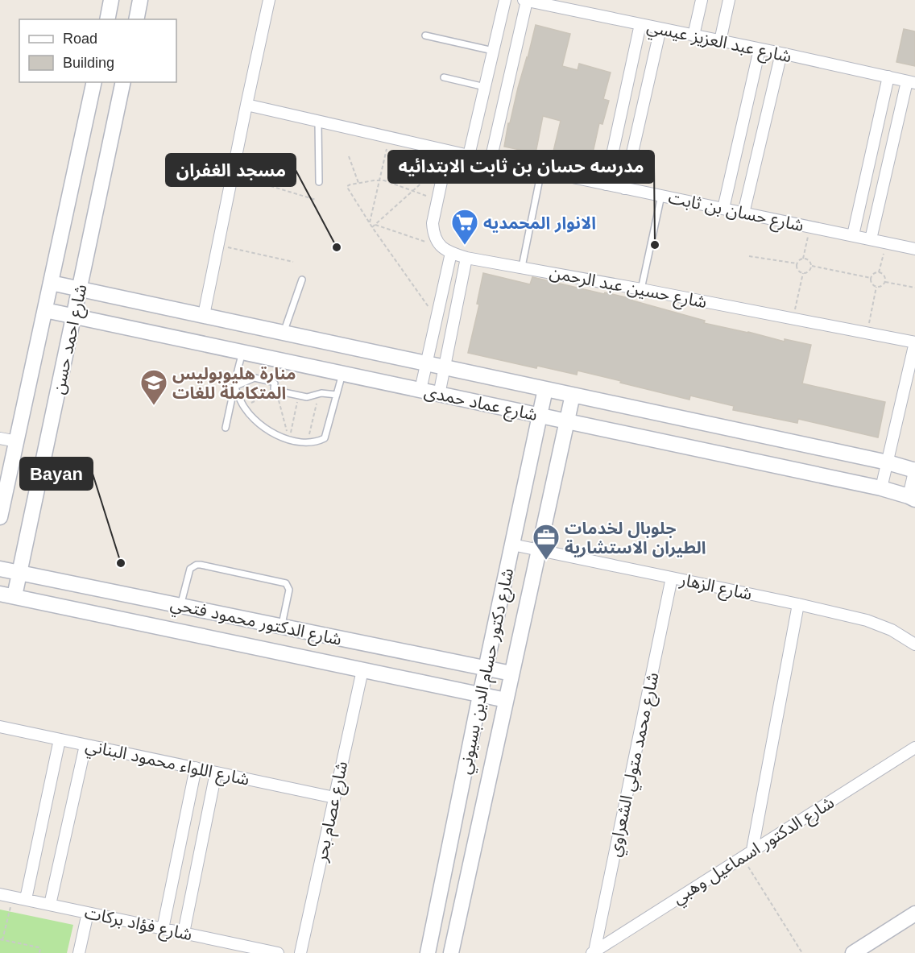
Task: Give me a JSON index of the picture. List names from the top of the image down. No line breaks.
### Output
{"streets":{"street":["شارع عبد العزيز عيسي","شارع حسان بن ثابت","شارع حسين عبد الرحمن","شارع احمد حسن","شارع عماد حمدى","شارع الزهار","شارع الدكتور محمود فتحي","شارع دكتور حسام الدين بسيوني","شارع اللواء محمود البناني","شارع محمد متولي الشعراوي","شارع عصام بحر","شارع الدكتور اسماعيل وهبي","شارع فؤاد بركات"]},"crossings":[["شارع احمد حسن","شارع عماد حمدى"],["شارع احمد حسن","شارع الدكتور محمود فتحي"],["شارع عماد حمدى","شارع دكتور حسام الدين بسيوني"],["شارع الزهار","شارع دكتور حسام الدين بسيوني"],["شارع الزهار","شارع محمد متولي الشعراوي"],["شارع الدكتور محمود فتحي","شارع دكتور حسام الدين بسيوني"],["شارع الدكتور محمود فتحي","شارع عصام بحر"],["شارع اللواء محمود البناني","شارع عصام بحر"],["شارع محمد متولي الشعراوي","شارع الدكتور اسماعيل وهبي"]],"places":{"other":["مدرسه حسان بن ثابت الابتدائيه","مسجد الغفران","Bayan"],"supermarket":["الانوار المحمديه"],"school or university":["منارة هليوبوليس المتكاملة للغات"],"office":["جلوبال لخدمات الطيران الاستشارية"]},"legend":["Road","Building"]}
